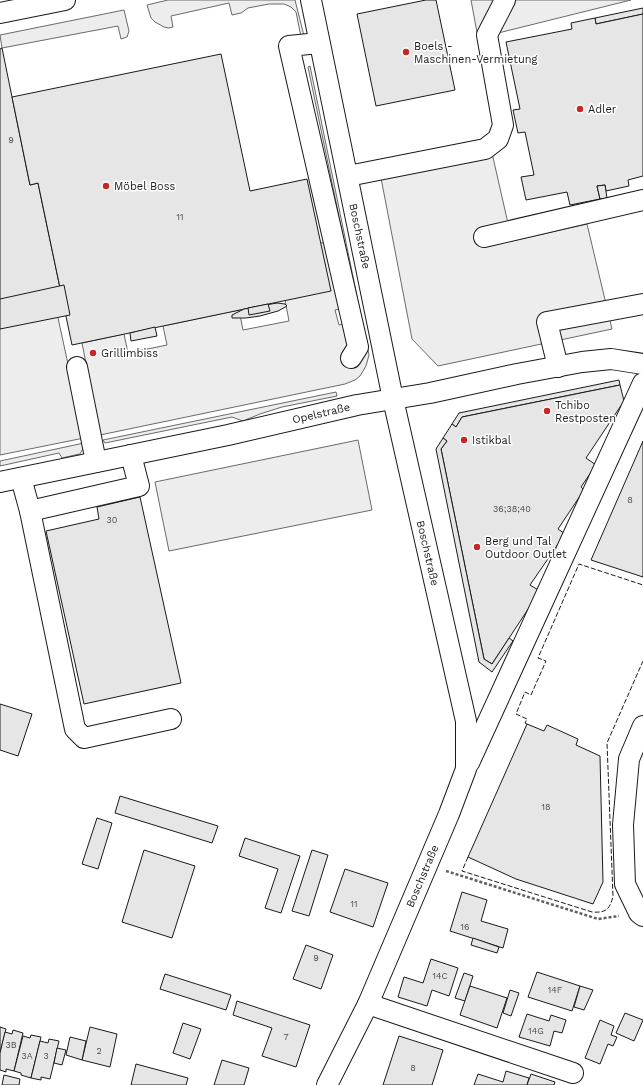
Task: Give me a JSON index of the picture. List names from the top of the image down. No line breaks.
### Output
{"streets":{"street":["Boschstraße","Opelstraße"]},"crossings":[["Boschstraße","Opelstraße"]],"places":["Boels - Maschinen-Vermietung","Adler","Möbel Boss","Grillimbiss","Tchibo Restposten","Istikbal","Berg und Tal Outdoor Outlet"],"house_numbers":["9","11","8","36;38;40","30","18","11","16","9","14C","14F","14G","7","3B","2","3A","3","8"]}
